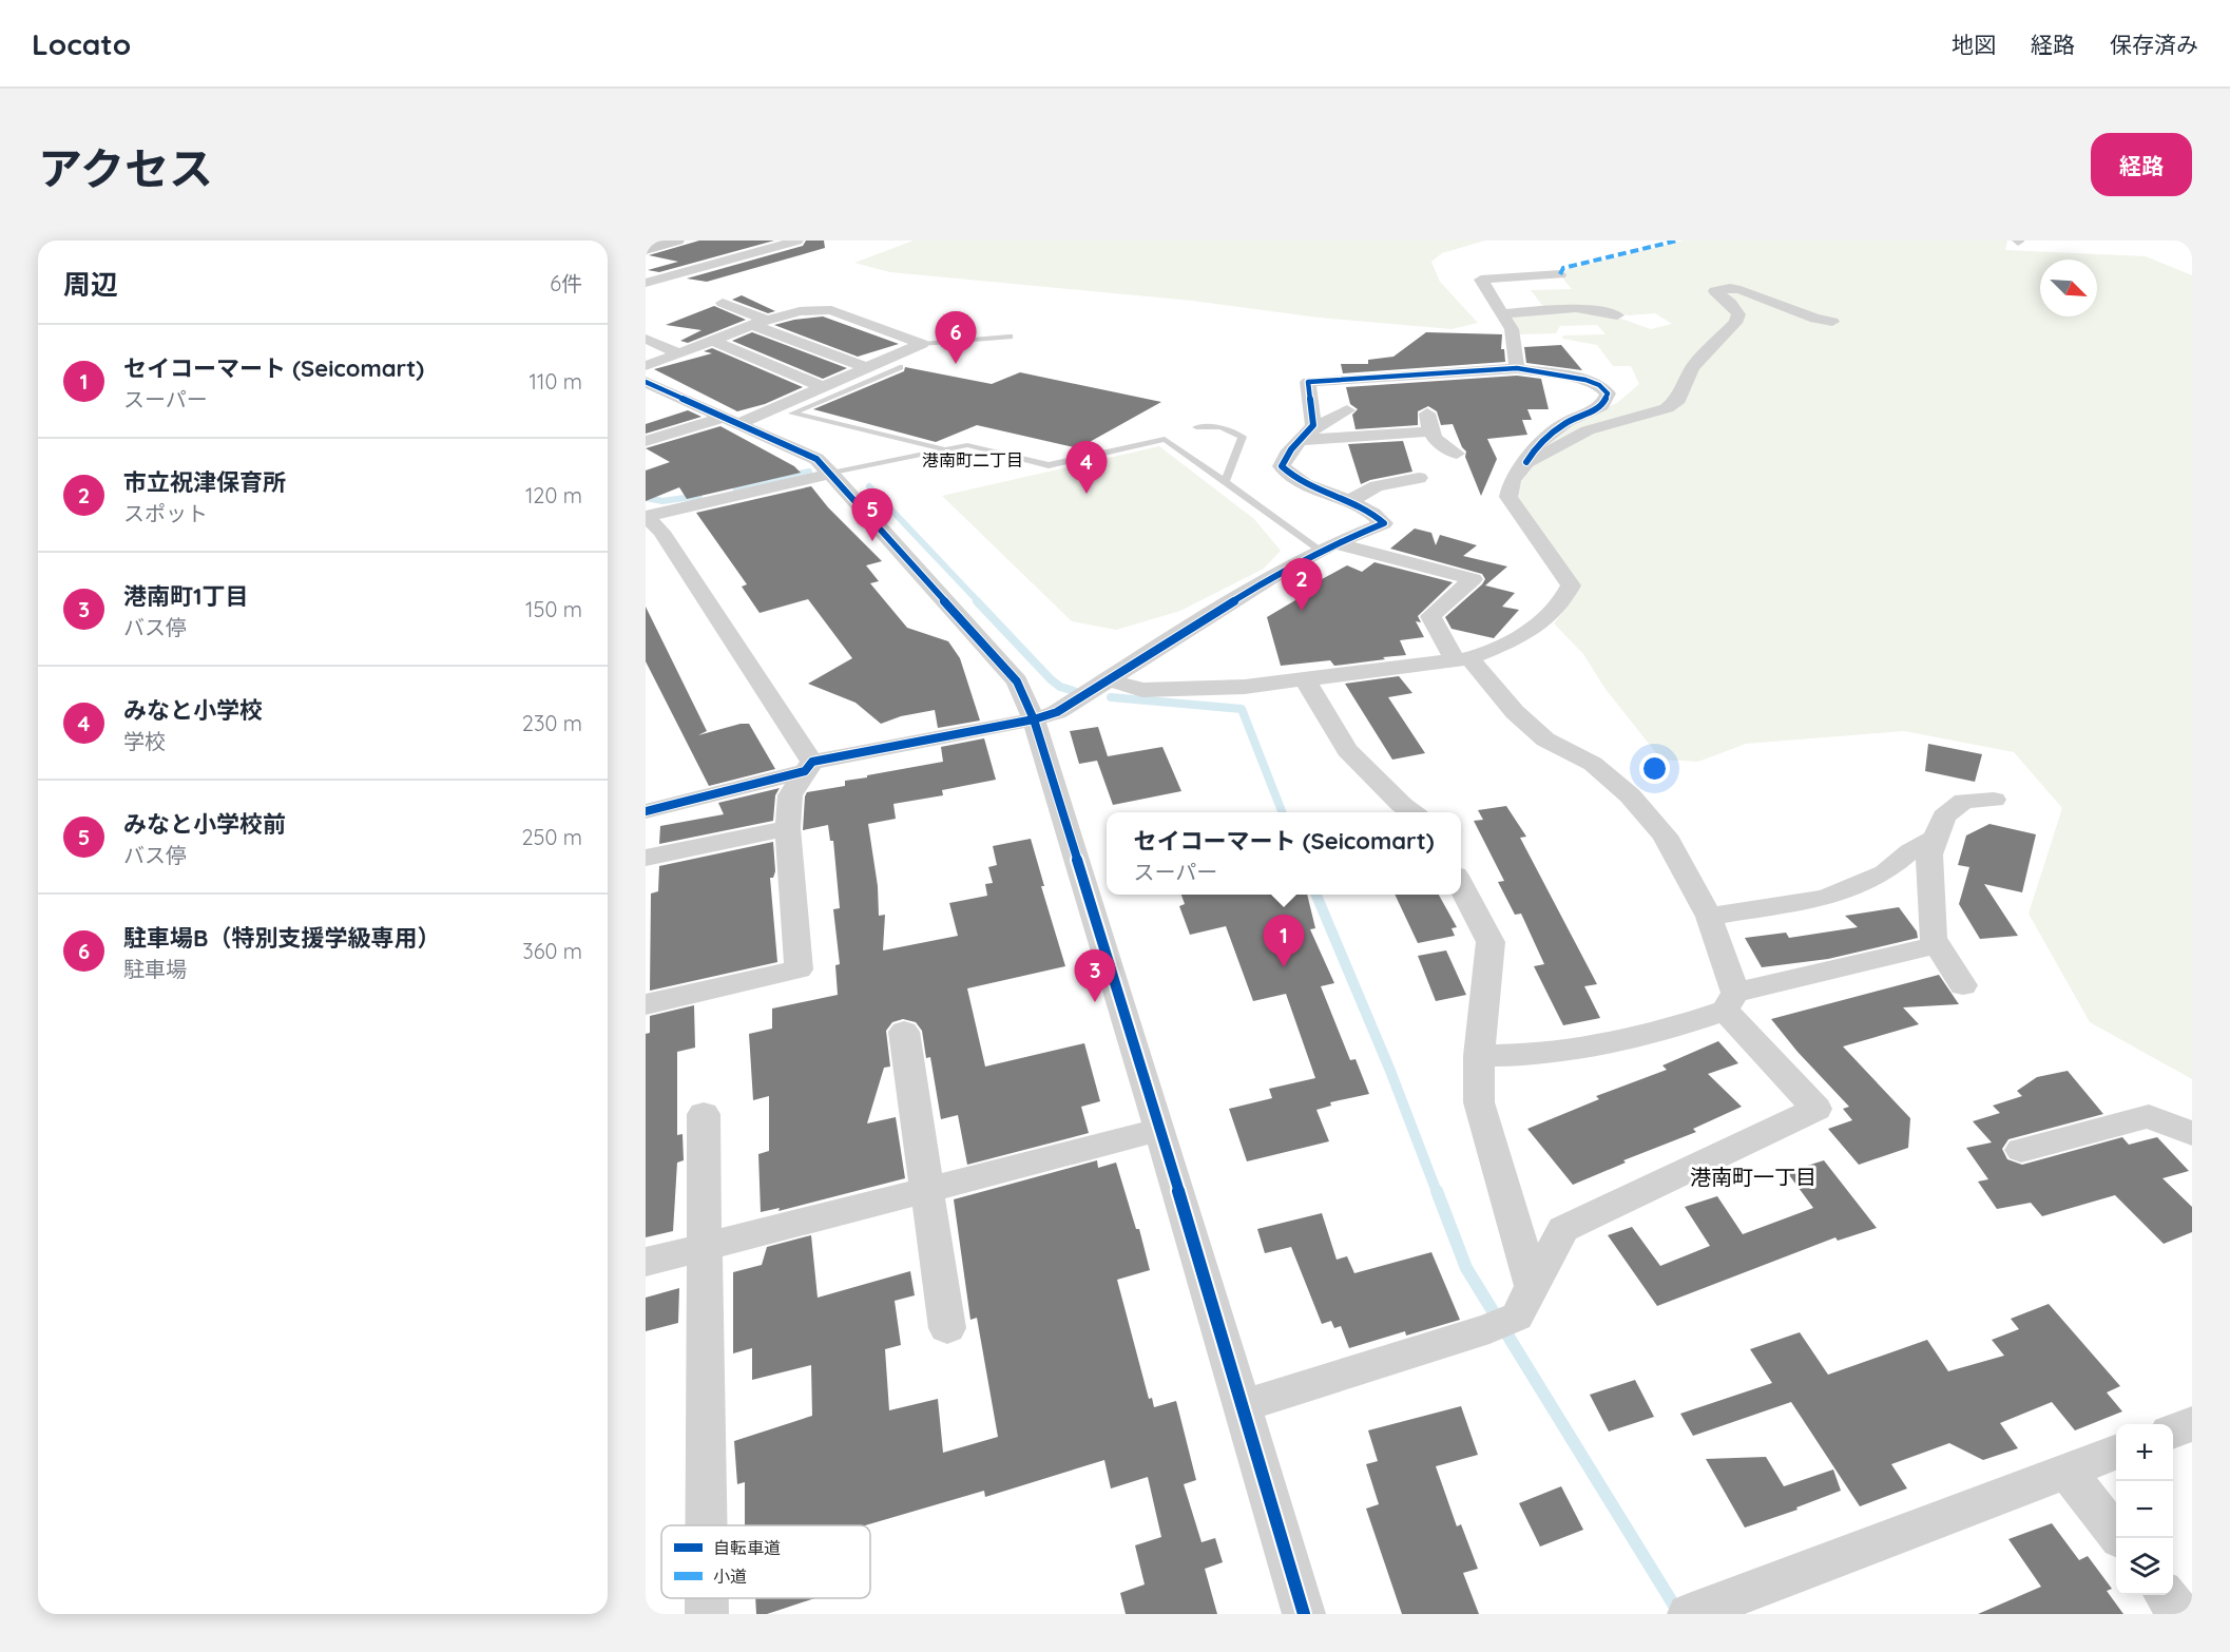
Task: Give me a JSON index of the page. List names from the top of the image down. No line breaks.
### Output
{"districts":["港南町二丁目","港南町一丁目"],"legend":["自転車道","小道"],"north":"bottom right","page":{"header":"Locato","nav":["地図","経路","保存済み"],"title":"アクセス","buttons":"経路","heading":["周辺","6件"],"pins":["6","4","5","2","1","3"],"list":[{"mark":"1","name":"セイコーマート (Seicomart)","note":"スーパー","value":"110 m"},{"mark":"2","name":"市立祝津保育所","note":"スポット","value":"120 m"},{"mark":"3","name":"港南町1丁目","note":"バス停","value":"150 m"},{"mark":"4","name":"みなと小学校","note":"学校","value":"230 m"},{"mark":"5","name":"みなと小学校前","note":"バス停","value":"250 m"},{"mark":"6","name":"駐車場B（特別支援学級専用）","note":"駐車場","value":"360 m"}],"popup":["セイコーマート (Seicomart)","スーパー"],"map_buttons":["+","−"]}}
